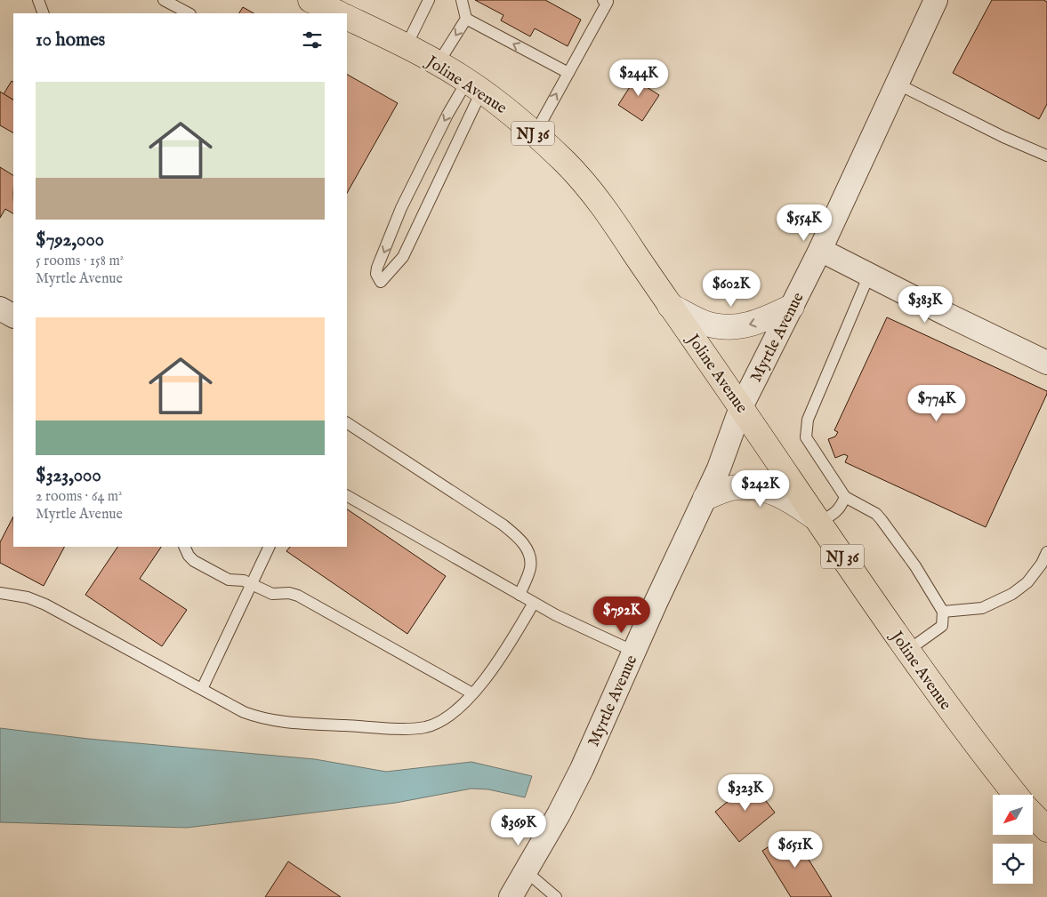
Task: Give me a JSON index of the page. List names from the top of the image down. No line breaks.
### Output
{"streets":{"main road":["Joline Avenue","NJ 36"],"street":["Myrtle Avenue"]},"crossings":[["Joline Avenue","Myrtle Avenue"]],"north":"bottom left","page":{"heading":"10 homes","price":["$244K","$554K","$602K","$383K","$774K","$242K","$792K","$323K","$369K","$651K"],"list":[{"name":"$792,000","note":"5 rooms · 158 m² · Myrtle Avenue"},{"name":"$323,000","note":"2 rooms · 64 m² · Myrtle Avenue"}]}}
